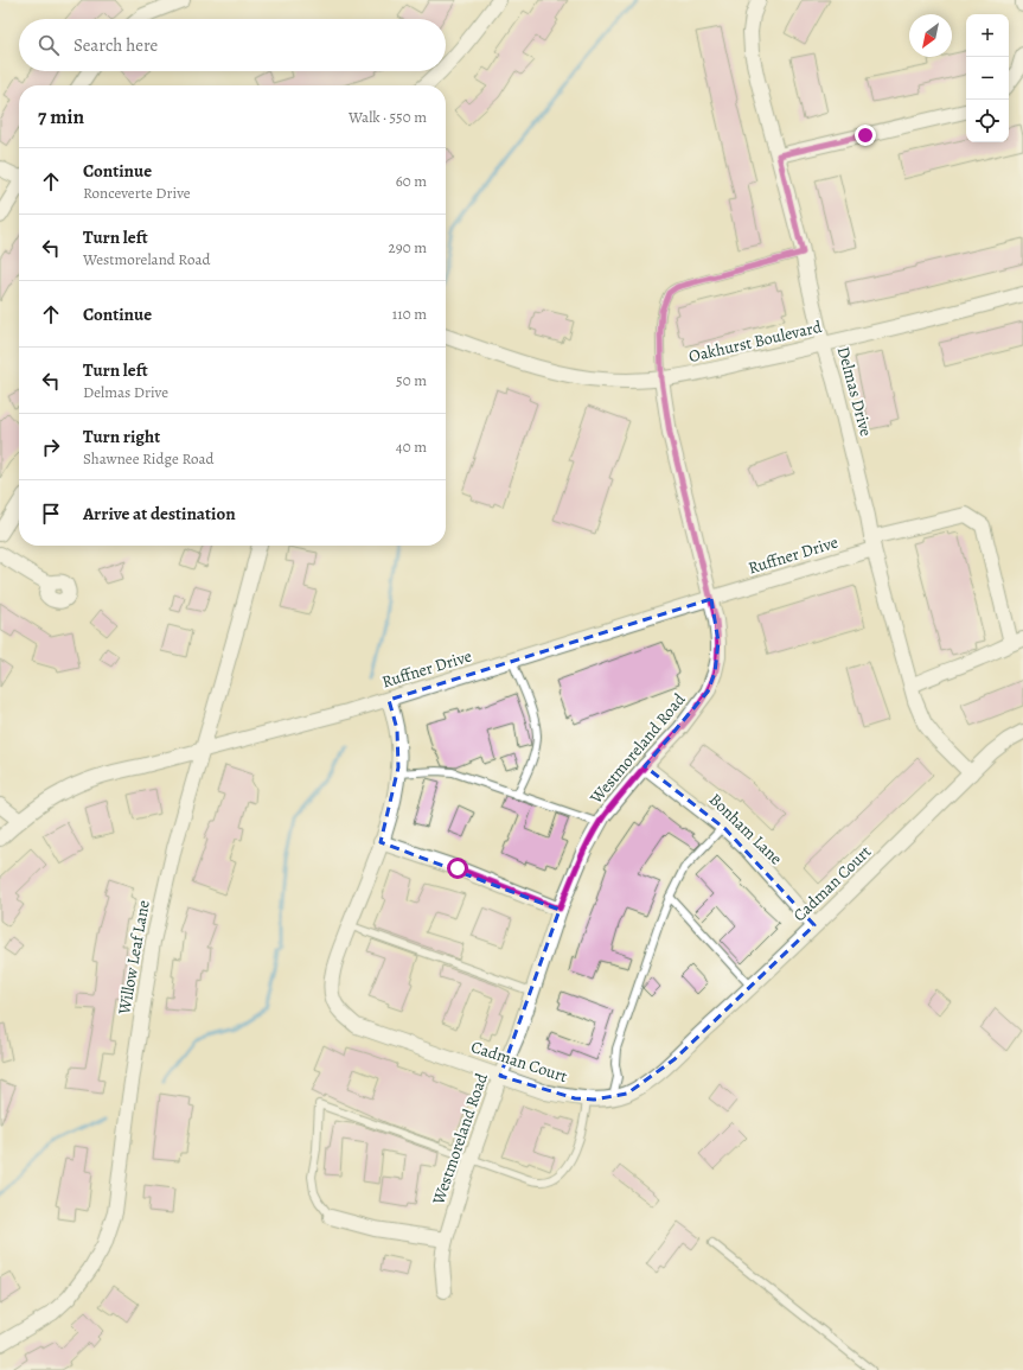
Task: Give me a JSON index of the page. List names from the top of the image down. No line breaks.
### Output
{"streets":{"street":["Oakhurst Boulevard","Delmas Drive","Ruffner Drive","Westmoreland Road","Bonham Lane","Cadman Court","Willow Leaf Lane"]},"crossings":[["Oakhurst Boulevard","Delmas Drive"],["Oakhurst Boulevard","Westmoreland Road"],["Delmas Drive","Ruffner Drive"],["Delmas Drive","Cadman Court"],["Ruffner Drive","Westmoreland Road"],["Ruffner Drive","Cadman Court"],["Ruffner Drive","Willow Leaf Lane"],["Westmoreland Road","Bonham Lane"],["Westmoreland Road","Cadman Court"],["Bonham Lane","Cadman Court"]],"north":"bottom left","page":{"map_buttons":["+","−"],"search":"Search here","heading":["7 min","Walk · 550 m"],"list":[["Continue","Ronceverte Drive","60 m"],["Turn left","Westmoreland Road","290 m"],["Continue","110 m"],["Turn left","Delmas Drive","50 m"],["Turn right","Shawnee Ridge Road","40 m"],"Arrive at destination"]}}
